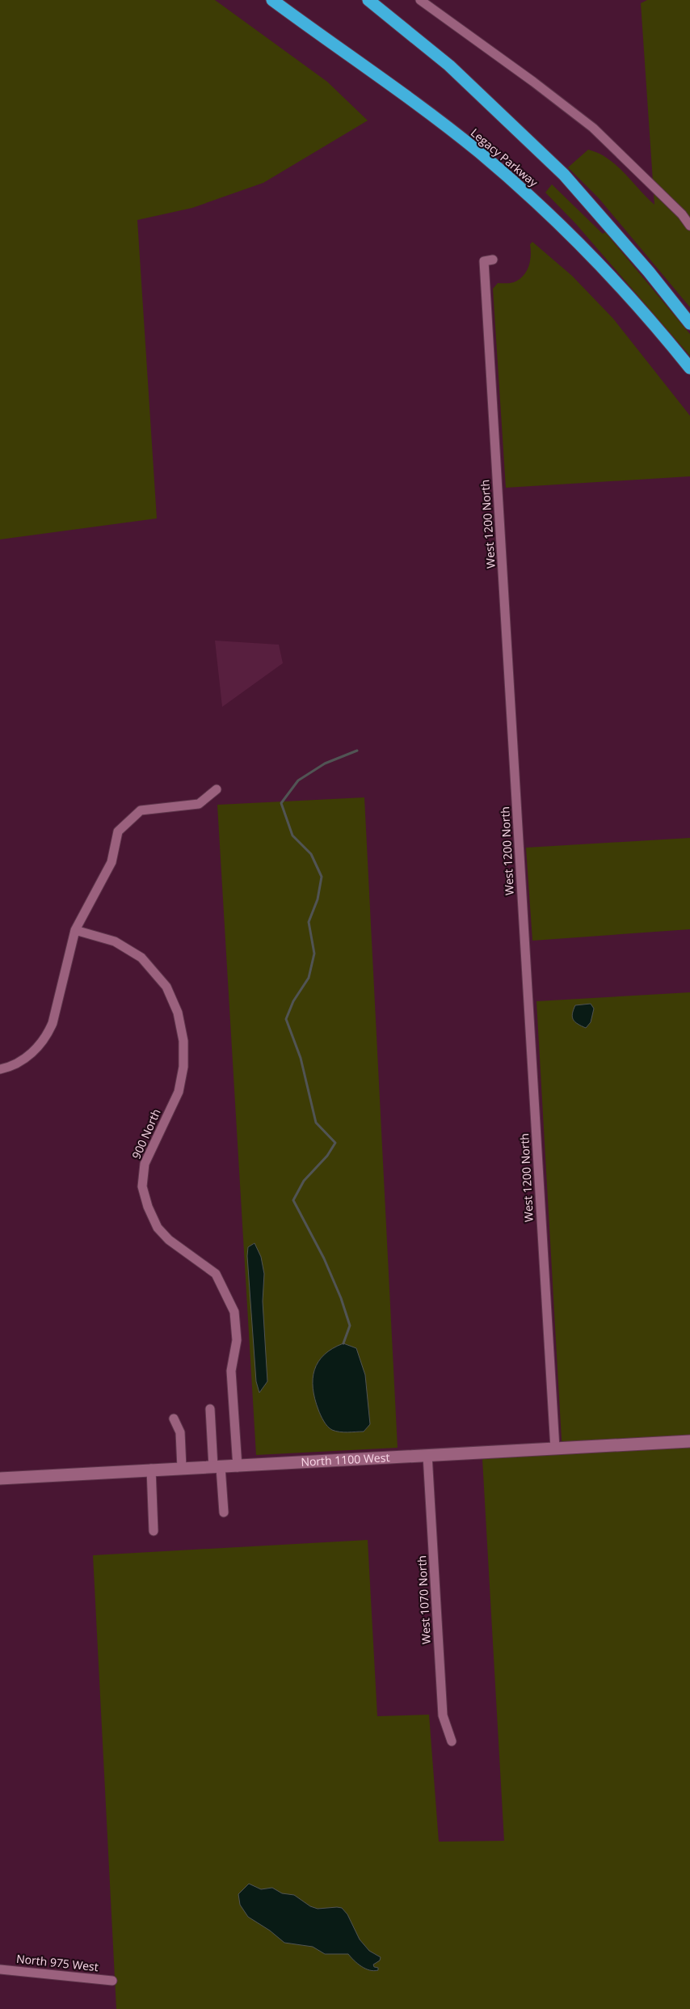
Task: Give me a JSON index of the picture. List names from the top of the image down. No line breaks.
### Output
{"streets":{"highway":["Legacy Parkway"],"street":["West 1200 North","900 North","North 1100 West","West 1070 North","North 975 West"]},"crossings":[["West 1200 North","North 1100 West"],["900 North","North 1100 West"],["North 1100 West","West 1070 North"]]}
